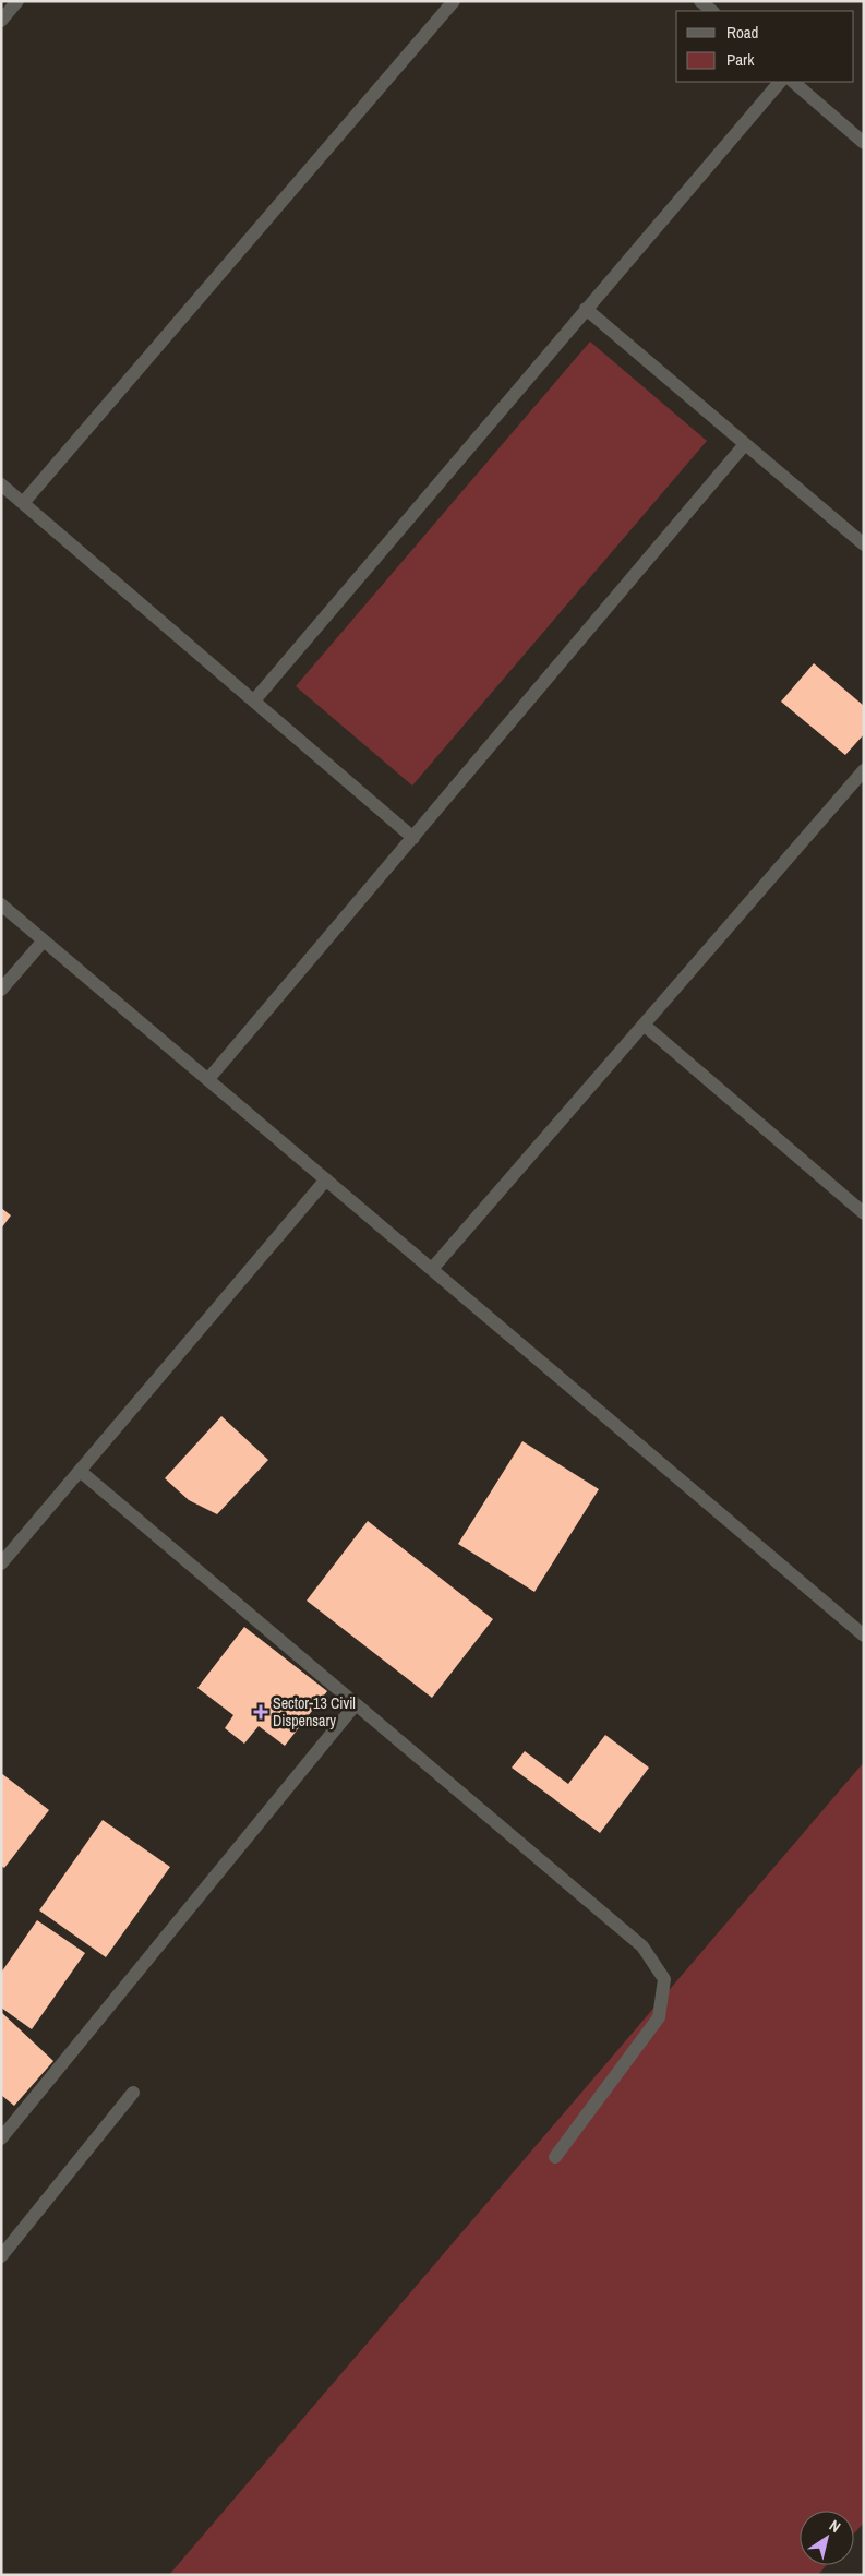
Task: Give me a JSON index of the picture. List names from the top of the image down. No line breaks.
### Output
{"places":{"health":["Sector-13 Civil Dispensary"]},"legend":["Road","Park"],"north":"top right"}
